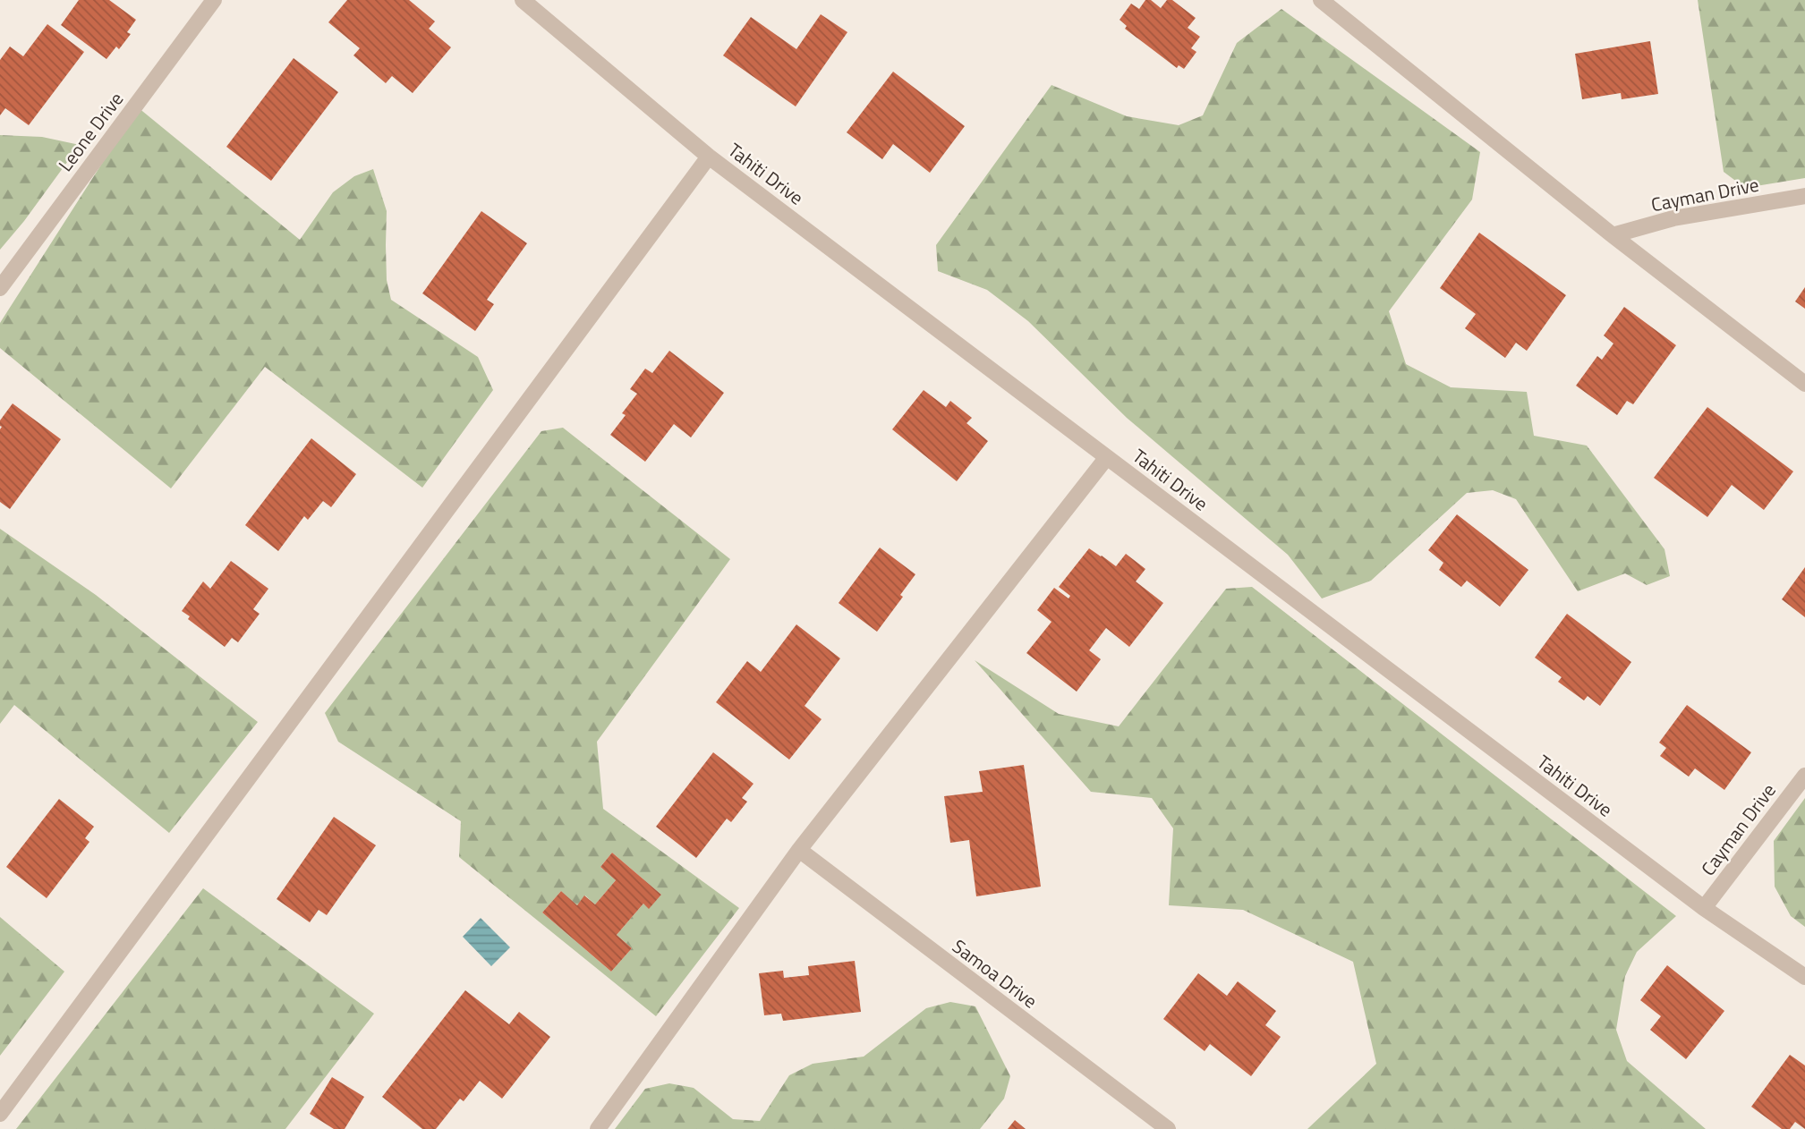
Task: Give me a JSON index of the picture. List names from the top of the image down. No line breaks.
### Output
{"streets":{"street":["Leone Drive","Tahiti Drive","Cayman Drive","Samoa Drive"]},"crossings":[["Tahiti Drive","Cayman Drive"]]}
